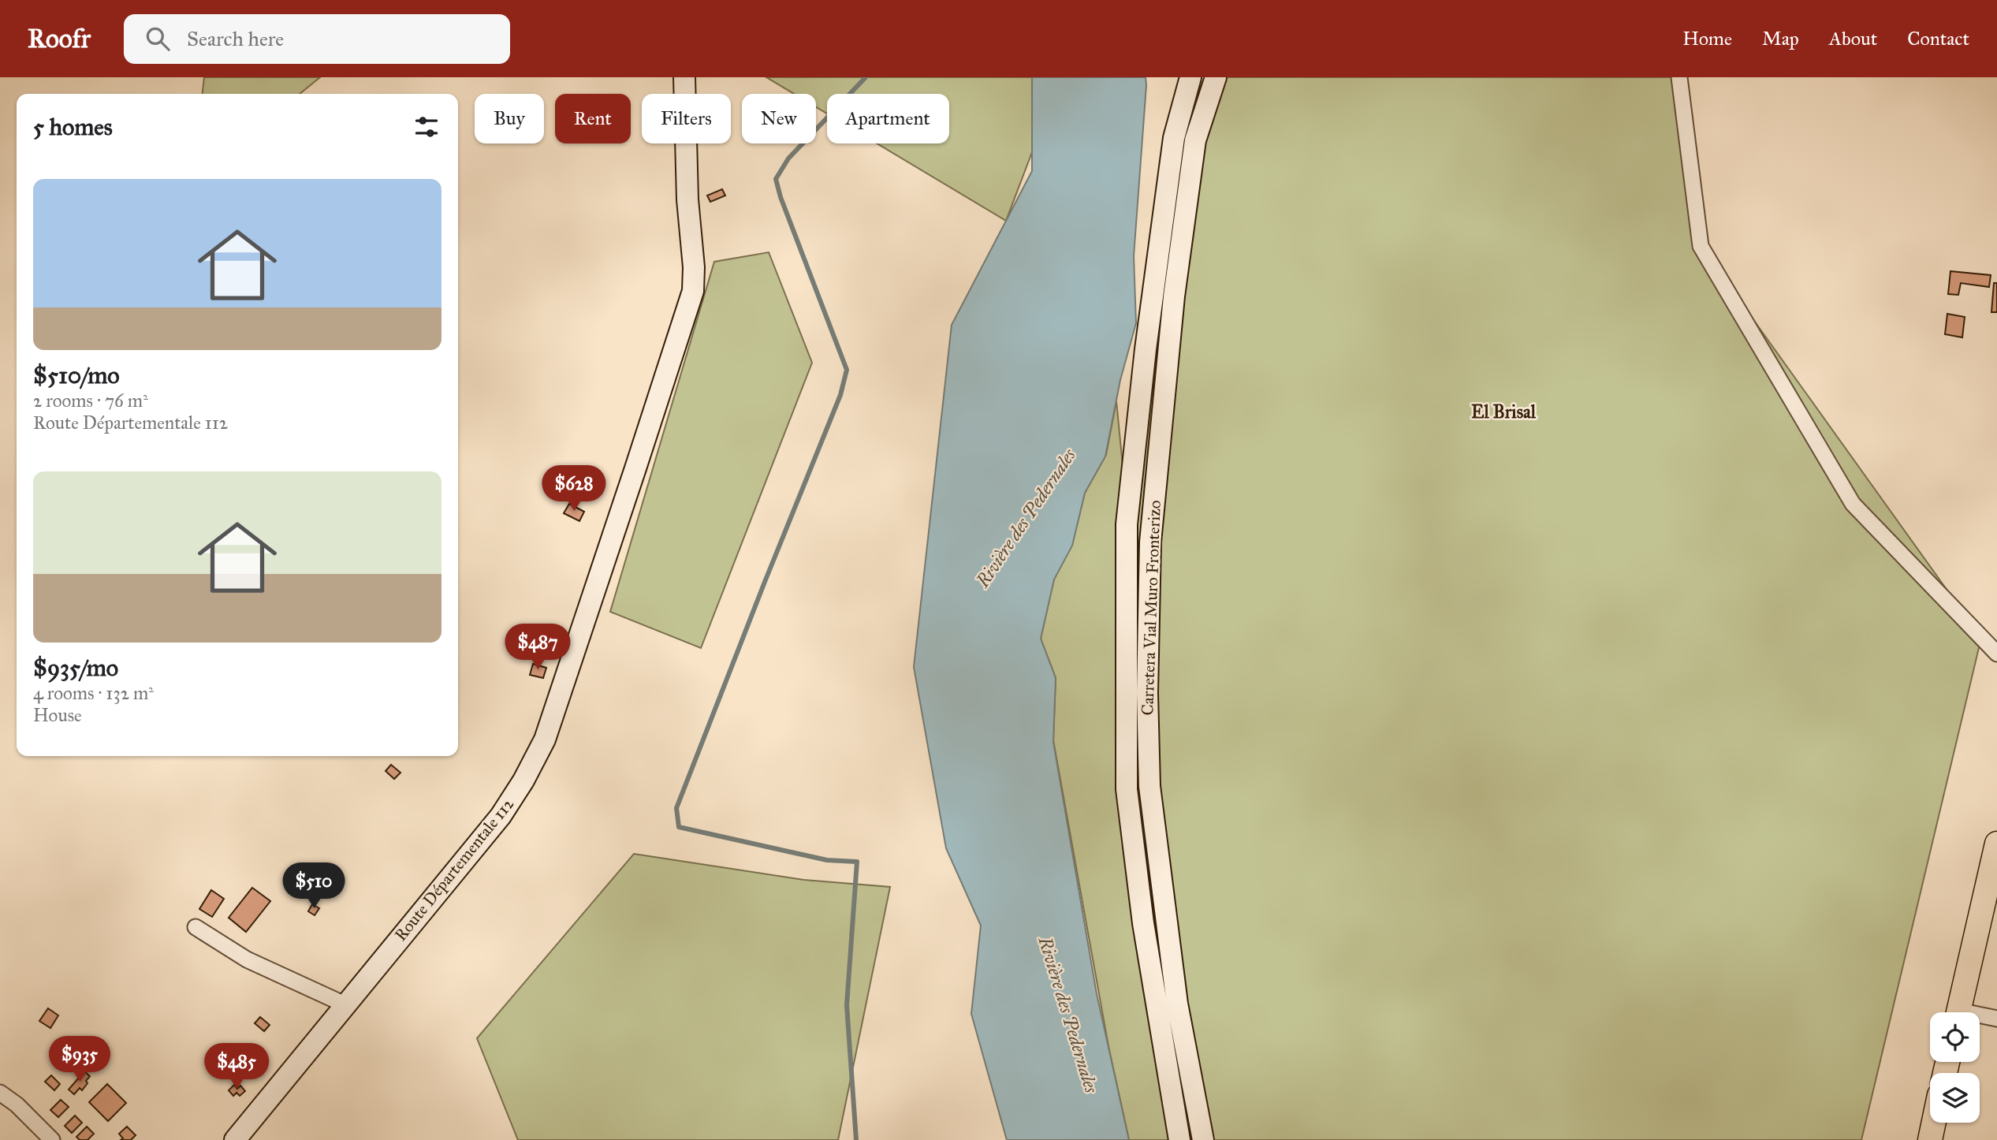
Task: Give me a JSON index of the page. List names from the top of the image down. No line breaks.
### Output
{"streets":{"street":["Carretera Vial Muro Fronterizo","Route Départementale 112"]},"districts":["El Brisal"],"water":["Rivière des Pedernales"],"page":{"header":"Roofr","search":"Search here","nav":["Home","Map","About","Contact"],"chip":["Buy","Rent","Filters","New","Apartment"],"heading":"5 homes","list":[{"name":"$510/mo","note":"2 rooms · 76 m² · Route Départementale 112"},{"name":"$935/mo","note":"4 rooms · 132 m² · House"}],"price":["$628","$487","$510","$935","$485"]}}
